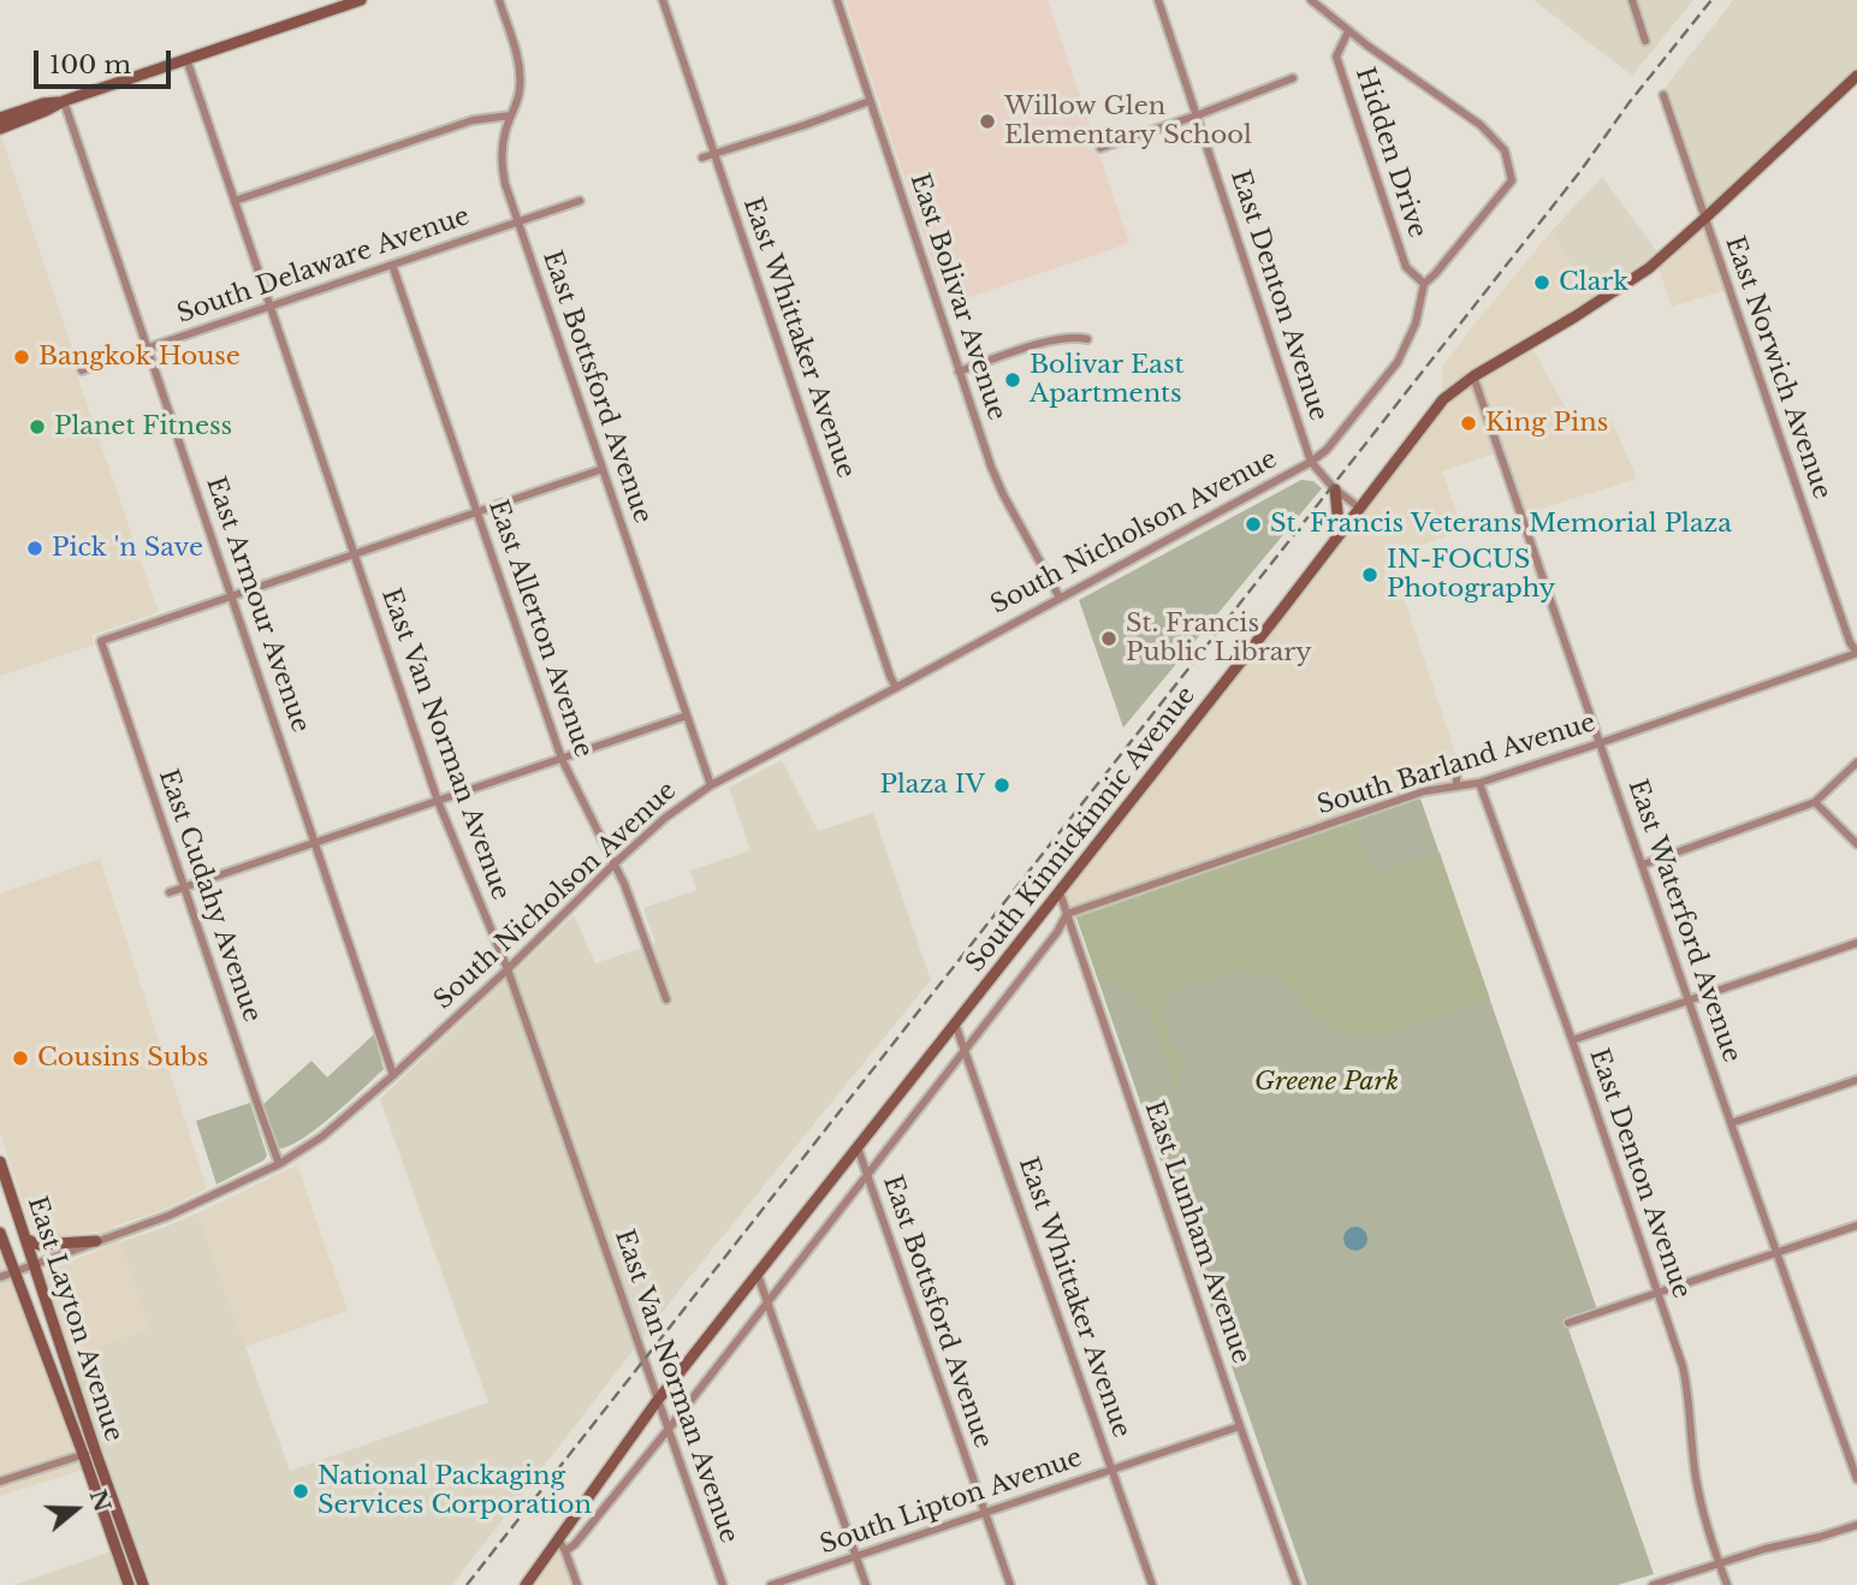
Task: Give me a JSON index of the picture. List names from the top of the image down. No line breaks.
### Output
{"streets":{"street":["Hidden Drive","South Delaware Avenue","East Denton Avenue","East Bolivar Avenue","East Whittaker Avenue","East Norwich Avenue","East Bottsford Avenue","South Nicholson Avenue","East Armour Avenue","East Allerton Avenue","East Van Norman Avenue","South Barland Avenue","South Kinnickinnic Avenue","East Cudahy Avenue","East Waterford Avenue","East Lunham Avenue","East Layton Avenue","South Lipton Avenue"]},"crossings":[["South Delaware Avenue","East Bottsford Avenue"],["South Delaware Avenue","East Armour Avenue"],["South Delaware Avenue","East Allerton Avenue"],["South Delaware Avenue","East Van Norman Avenue"],["East Denton Avenue","South Nicholson Avenue"],["East Denton Avenue","South Barland Avenue"],["East Bolivar Avenue","South Nicholson Avenue"],["East Whittaker Avenue","South Nicholson Avenue"],["East Whittaker Avenue","South Kinnickinnic Avenue"],["East Whittaker Avenue","South Lipton Avenue"],["East Norwich Avenue","South Barland Avenue"],["East Norwich Avenue","South Kinnickinnic Avenue"],["East Bottsford Avenue","South Nicholson Avenue"],["East Bottsford Avenue","South Kinnickinnic Avenue"],["East Bottsford Avenue","South Lipton Avenue"],["South Nicholson Avenue","East Armour Avenue"],["South Nicholson Avenue","East Allerton Avenue"],["South Nicholson Avenue","East Van Norman Avenue"],["South Nicholson Avenue","South Kinnickinnic Avenue"],["South Nicholson Avenue","East Cudahy Avenue"],["South Nicholson Avenue","East Layton Avenue"],["East Armour Avenue","East Cudahy Avenue"],["East Van Norman Avenue","South Kinnickinnic Avenue"],["South Barland Avenue","South Kinnickinnic Avenue"],["South Barland Avenue","East Waterford Avenue"],["South Barland Avenue","East Lunham Avenue"],["South Kinnickinnic Avenue","East Waterford Avenue"],["South Kinnickinnic Avenue","East Lunham Avenue"],["East Lunham Avenue","South Lipton Avenue"]],"parks":["Greene Park"],"places":["Willow Glen Elementary School","Clark","Bangkok House","Bolivar East Apartments","King Pins","Planet Fitness","St. Francis Veterans Memorial Plaza","Pick 'n Save","IN-FOCUS Photography","St. Francis Public Library","Plaza IV","Cousins Subs","National Packaging Services Corporation"],"scale_bar":"100 m","north":"right"}
